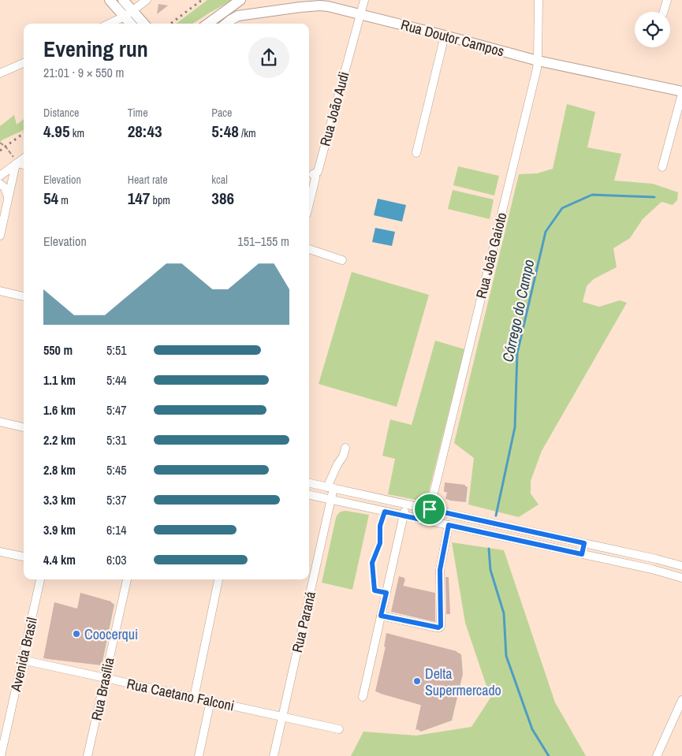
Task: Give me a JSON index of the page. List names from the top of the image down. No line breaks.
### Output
{"streets":{"main road":["Rua Doutor Campos"],"street":["Rua João Audi","Rua João Gaioto","Rua Paraná","Avenida Brasil","Rua Brasília","Rua Caetano Falconi"]},"crossings":[["Rua Doutor Campos","Rua João Audi"],["Rua Doutor Campos","Rua João Gaioto"],["Rua Paraná","Rua Caetano Falconi"],["Avenida Brasil","Rua Caetano Falconi"],["Rua Brasília","Rua Caetano Falconi"]],"water":["Córrego do Campo"],"places":["Coocerqui","Delta Supermercado"],"page":{"heading":["Evening run","21:01 · 9 × 550 m"],"stats":[["Distance","4.95 km"],["Time","28:43"],["Pace","5:48 /km"],["Elevation","54 m"],["Heart rate","147 bpm"],["kcal","386"]],"chart":["Elevation","151–155 m"],"list":[{"name":"550 m","note":"5:51"},{"name":"1.1 km","note":"5:44"},{"name":"1.6 km","note":"5:47"},{"name":"2.2 km","note":"5:31"},{"name":"2.8 km","note":"5:45"},{"name":"3.3 km","note":"5:37"},{"name":"3.9 km","note":"6:14"},{"name":"4.4 km","note":"6:03"}]}}
